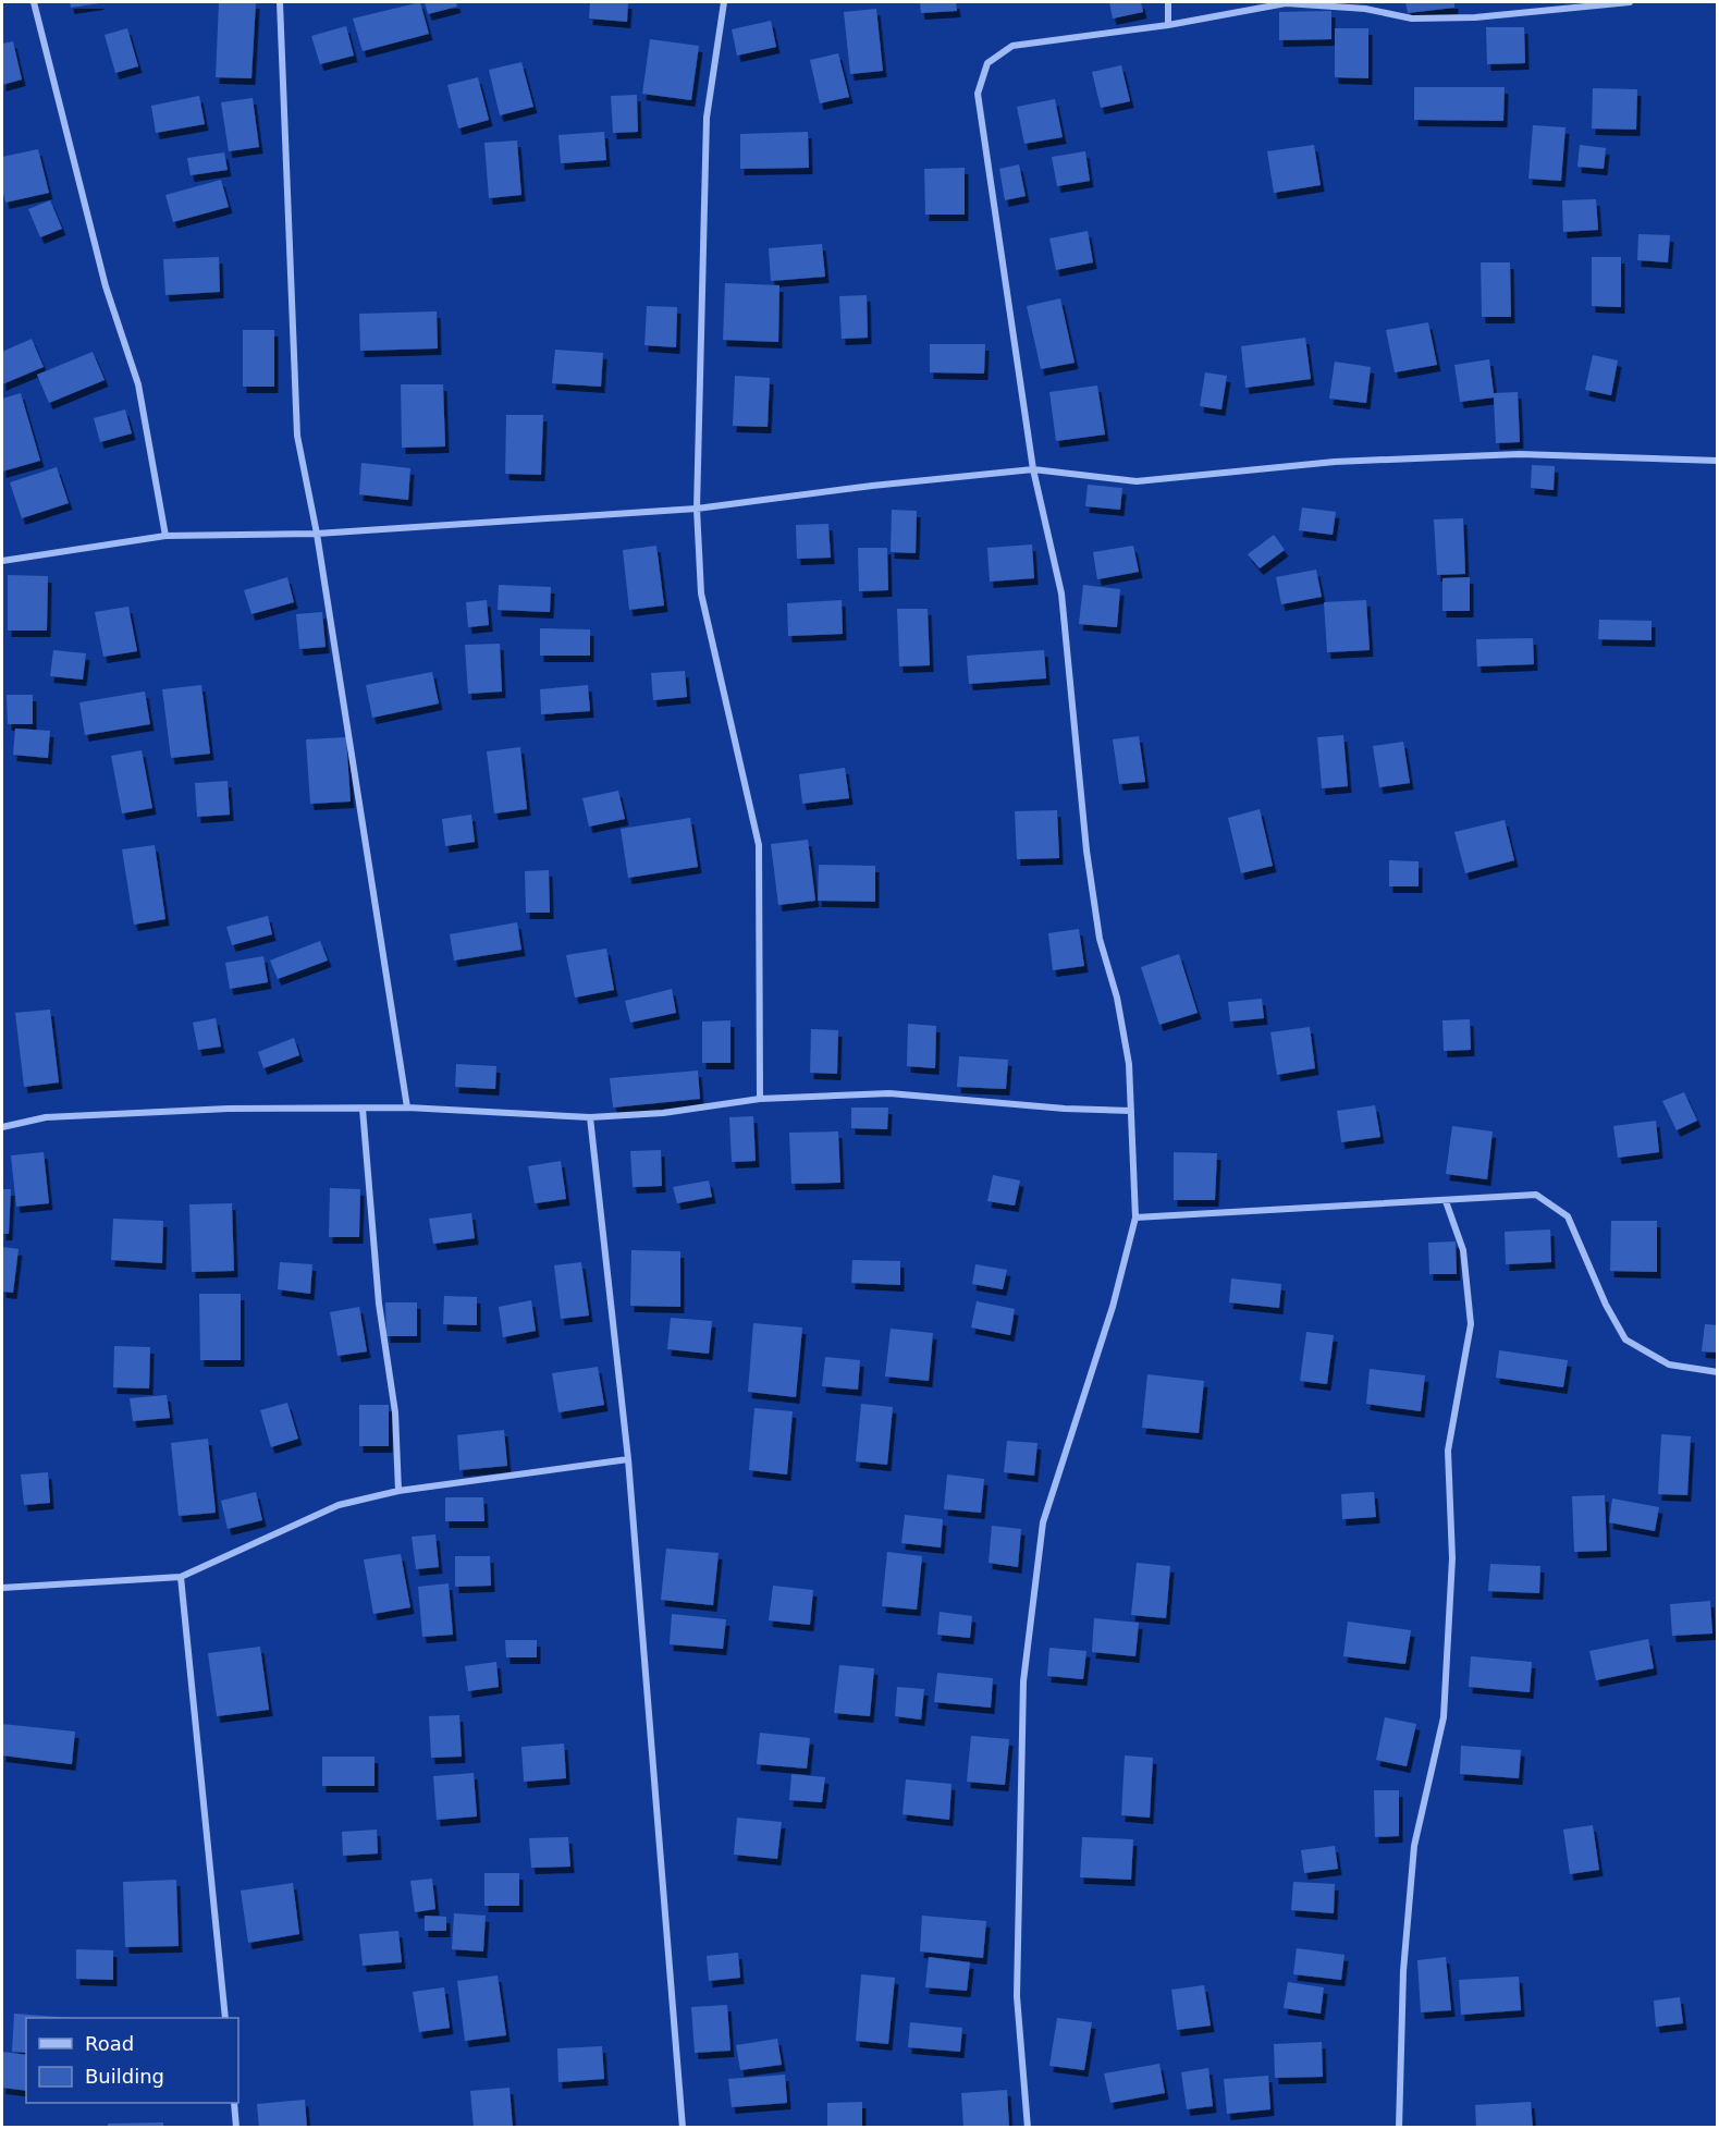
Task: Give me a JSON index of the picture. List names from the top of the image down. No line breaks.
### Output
{"legend":["Road","Building"]}
